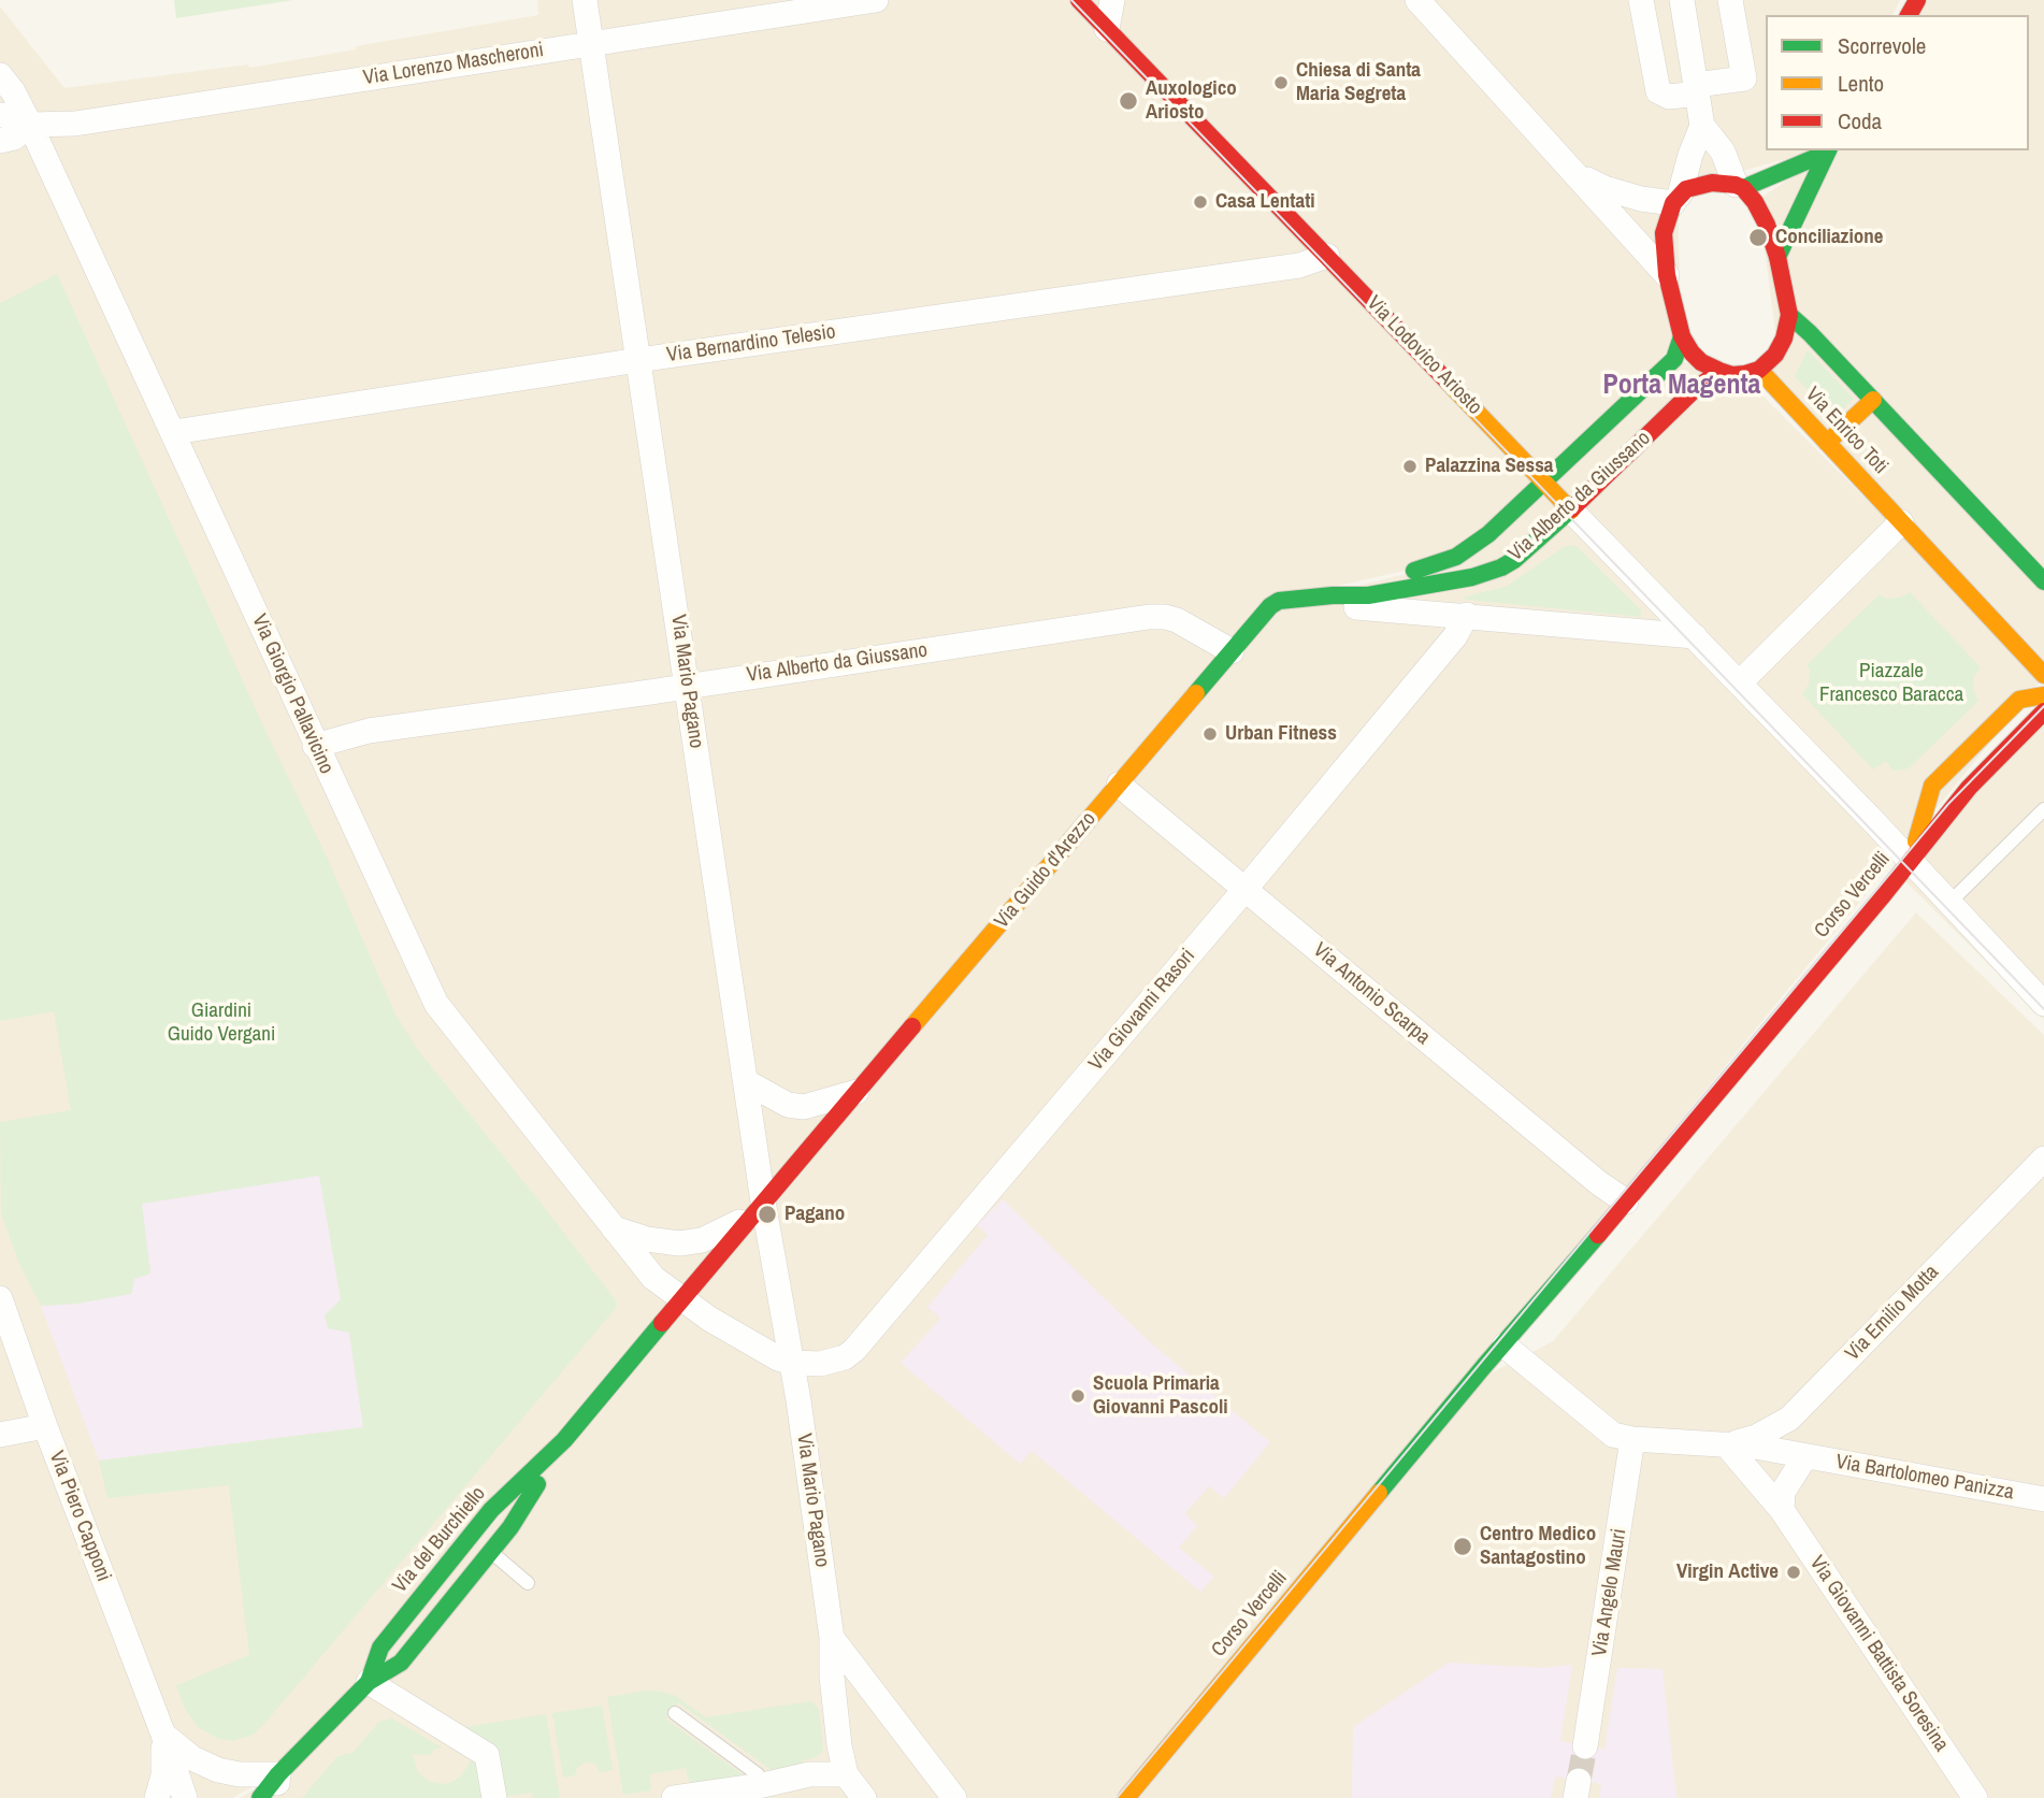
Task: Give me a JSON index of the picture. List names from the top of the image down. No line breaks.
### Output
{"streets":{"main road":["Via Lodovico Ariosto","Via Enrico Toti","Via Alberto da Giussano","Via Guido d'Arezzo","Corso Vercelli","Via del Burchiello"],"street":["Via Lorenzo Mascheroni","Via Bernardino Telesio","Via Mario Pagano","Via Giorgio Pallavicino","Via Antonio Scarpa","Via Giovanni Rasori","Via Emilio Motta","Via Bartolomeo Panizza","Via Piero Capponi","Via Angelo Mauri","Via Giovanni Battista Soresina"]},"crossings":[["Via Lorenzo Mascheroni","Via Mario Pagano"],["Via Lorenzo Mascheroni","Via Giorgio Pallavicino"],["Via Bernardino Telesio","Via Lodovico Ariosto"],["Via Bernardino Telesio","Via Mario Pagano"],["Via Bernardino Telesio","Via Giorgio Pallavicino"],["Via Lodovico Ariosto","Via Alberto da Giussano"],["Via Enrico Toti","Via Alberto da Giussano"],["Via Alberto da Giussano","Via Mario Pagano"],["Via Alberto da Giussano","Via Giorgio Pallavicino"],["Via Alberto da Giussano","Via Guido d'Arezzo"],["Via Alberto da Giussano","Via Giovanni Rasori"],["Via Mario Pagano","Via Guido d'Arezzo"],["Via Mario Pagano","Via Giovanni Rasori"],["Via Mario Pagano","Via del Burchiello"],["Via Giorgio Pallavicino","Via del Burchiello"],["Via Guido d'Arezzo","Via Antonio Scarpa"],["Via Guido d'Arezzo","Via del Burchiello"],["Corso Vercelli","Via Antonio Scarpa"],["Via Antonio Scarpa","Via Giovanni Rasori"],["Via Emilio Motta","Via Bartolomeo Panizza"],["Via Bartolomeo Panizza","Via Angelo Mauri"]],"districts":["Porta Magenta"],"parks":["Piazzale Francesco Baracca","Giardini Guido Vergani"],"places":["Chiesa di Santa Maria Segreta","Auxologico Ariosto","Casa Lentati","Conciliazione","Palazzina Sessa","Urban Fitness","Pagano","Scuola Primaria Giovanni Pascoli","Centro Medico Santagostino","Virgin Active"],"legend":["Scorrevole","Lento","Coda"]}
